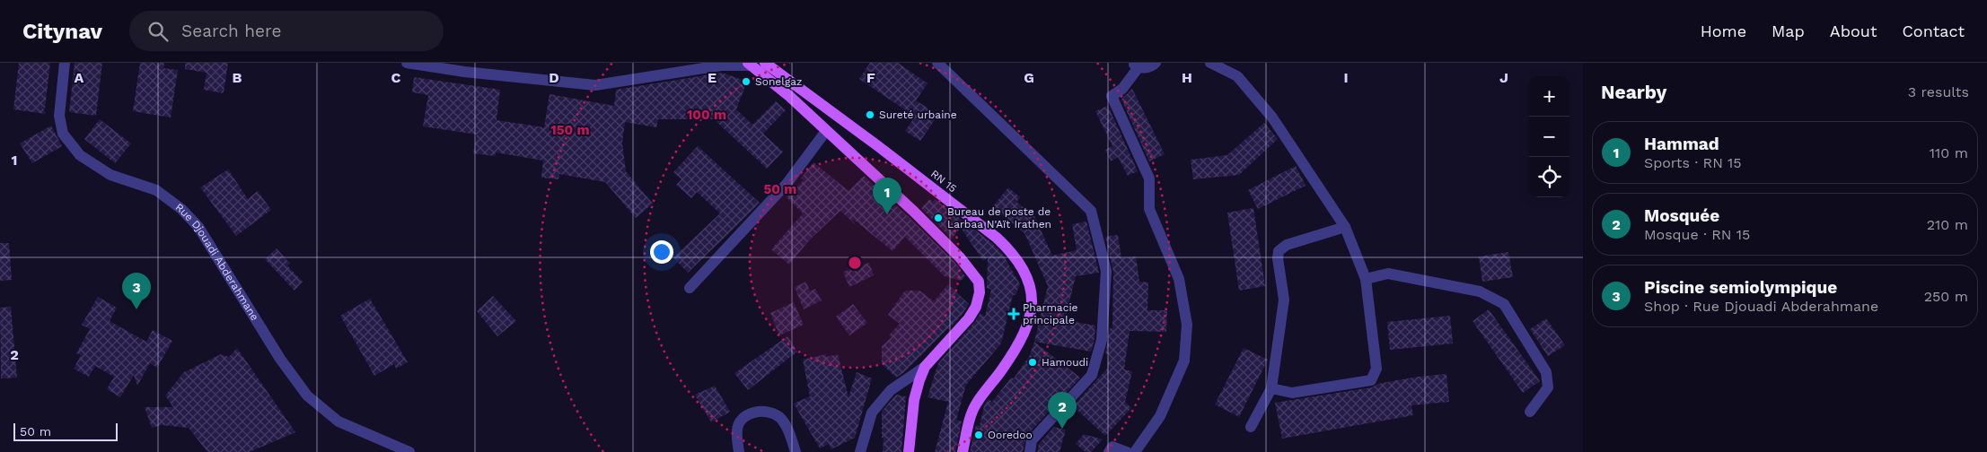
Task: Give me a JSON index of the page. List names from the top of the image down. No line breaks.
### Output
{"streets":{"main road":["RN 15"],"street":["Rue Djouadi Abderahmane"]},"places":{"other":["Sonelgaz","Sureté urbaine","Bureau de poste de Larbaa N'Aït Irathen","Hamoudi","Ooredoo"],"health":["Pharmacie principale"]},"scale_bar":"50 m","page":{"header":"Citynav","search":"Search here","nav":["Home","Map","About","Contact"],"heading":["Nearby","3 results"],"map_buttons":["+","−"],"list":[{"mark":"1","name":"Hammad","note":"Sports · RN 15","value":"110 m"},{"mark":"2","name":"Mosquée","note":"Mosque · RN 15","value":"210 m"},{"mark":"3","name":"Piscine semiolympique","note":"Shop · Rue Djouadi Abderahmane","value":"250 m"}],"pins":["1","3","2"],"scale":"50 m"},"grid":{"columns":["A","B","C","D","E","F","G","H","I","J"],"rows":["1","2"]},"rings":["100 m","150 m","50 m"]}
